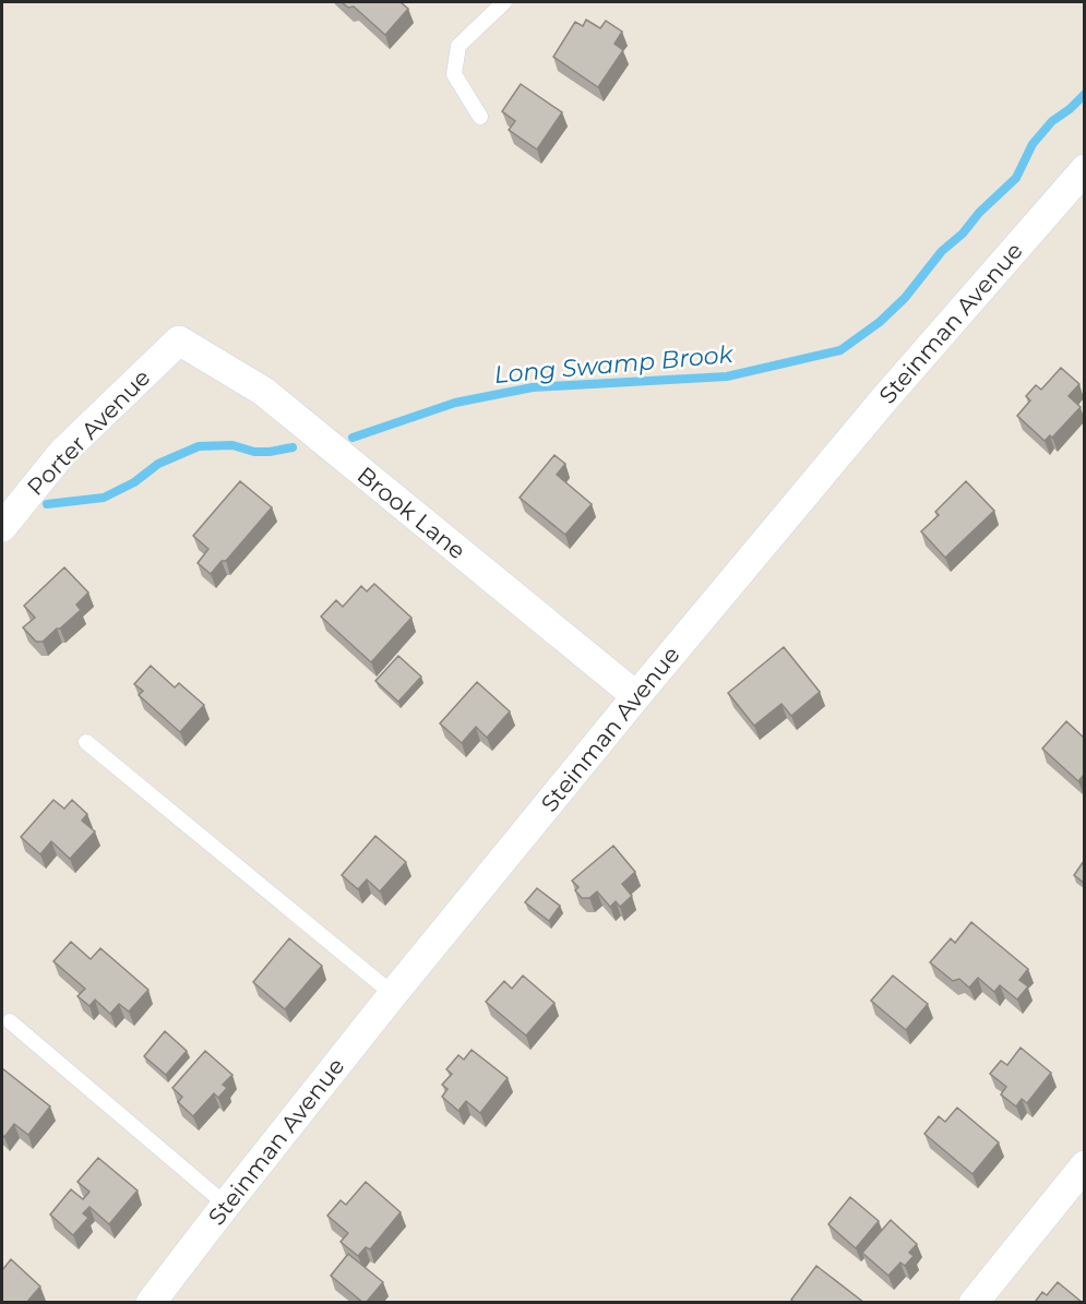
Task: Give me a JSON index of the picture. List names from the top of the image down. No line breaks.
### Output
{"streets":{"street":["Steinman Avenue","Porter Avenue","Brook Lane"]},"crossings":[["Steinman Avenue","Brook Lane"],["Porter Avenue","Brook Lane"]],"water":["Long Swamp Brook"]}
